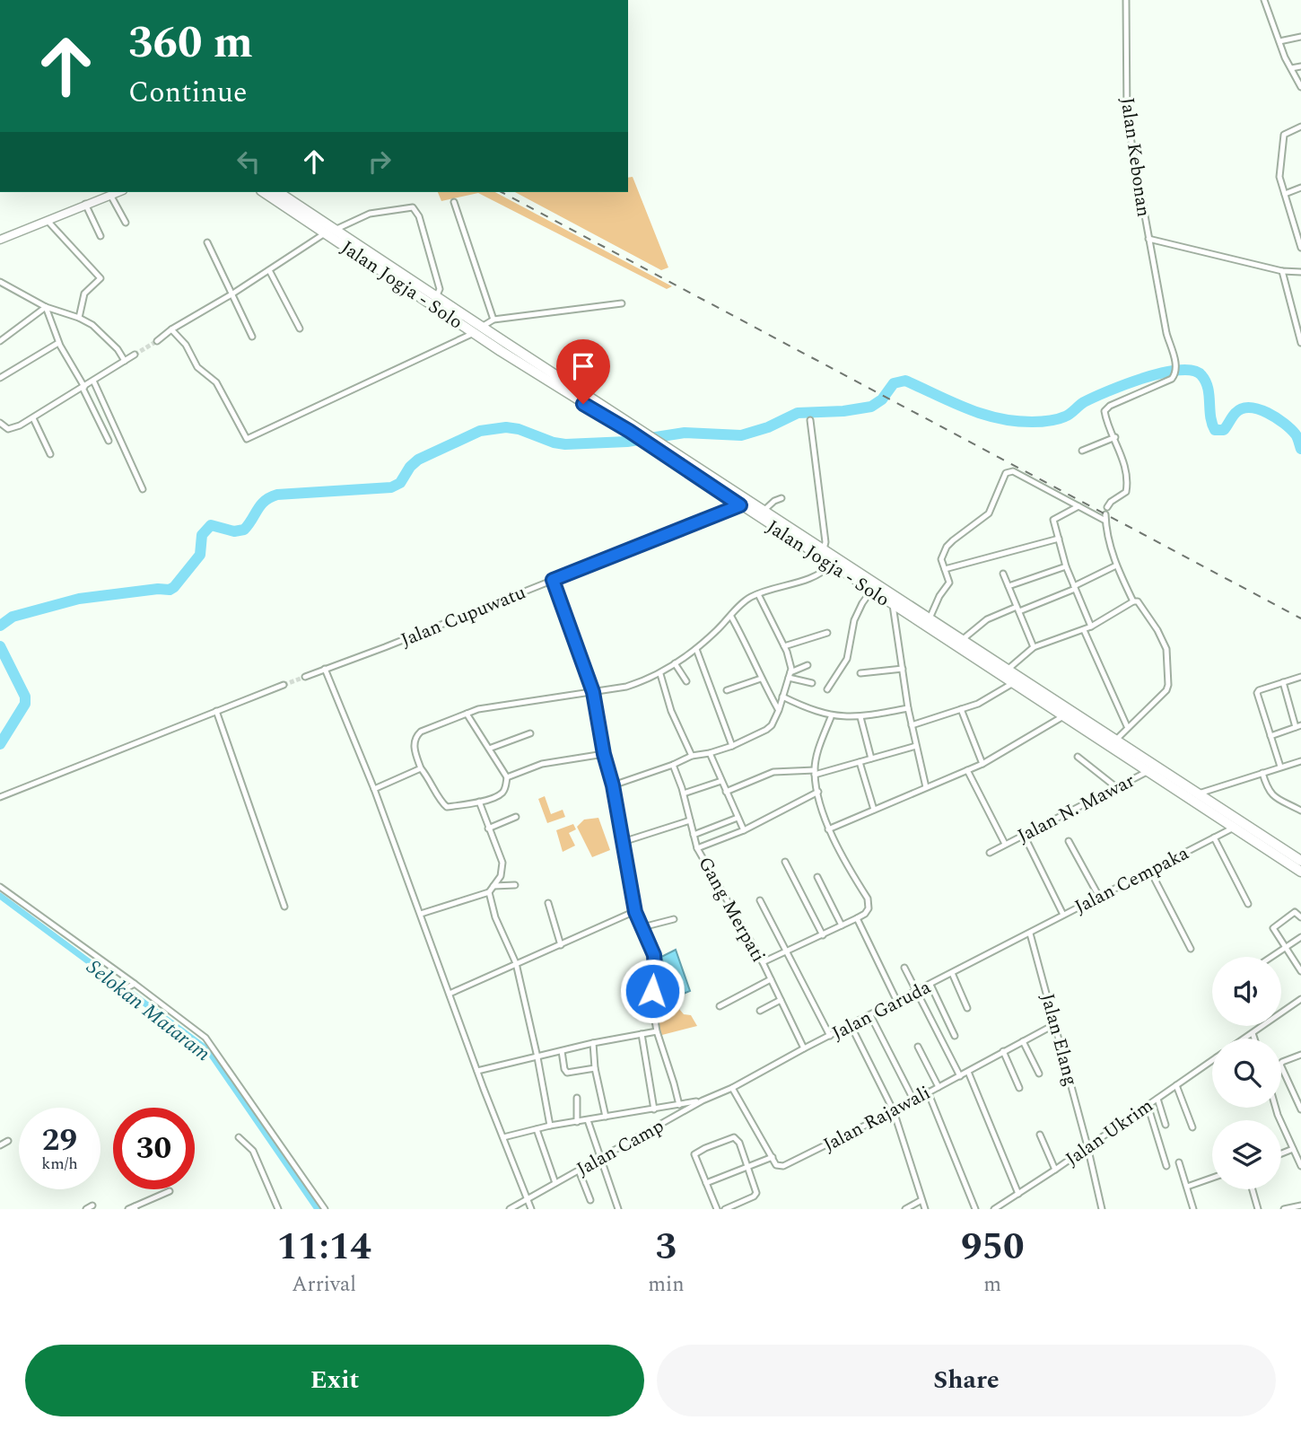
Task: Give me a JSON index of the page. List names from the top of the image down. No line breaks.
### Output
{"streets":{"highway":["Jalan Jogja - Solo"],"street":["Jalan Kebonan","Jalan Cupuwatu","Jalan N. Mawar","Jalan Cempaka","Gang Merpati","Jalan Garuda","Jalan Elang","Jalan Rajawali","Jalan Ukrim","Jalan Camp"]},"crossings":[["Jalan Jogja - Solo","Jalan Cupuwatu"],["Jalan Jogja - Solo","Jalan N. Mawar"],["Jalan Jogja - Solo","Jalan Cempaka"],["Jalan Cempaka","Jalan Garuda"],["Jalan Cempaka","Jalan Elang"],["Gang Merpati","Jalan Garuda"],["Jalan Garuda","Jalan Elang"],["Jalan Garuda","Jalan Camp"],["Jalan Elang","Jalan Rajawali"],["Jalan Elang","Jalan Ukrim"]],"water":["Selokan Mataram"],"page":{"turn":["360 m","Continue"],"speed":"29 km/h","limit":"30","eta":["11:14","Arrival","3","min","950","m"],"buttons":["Exit","Share"]}}
